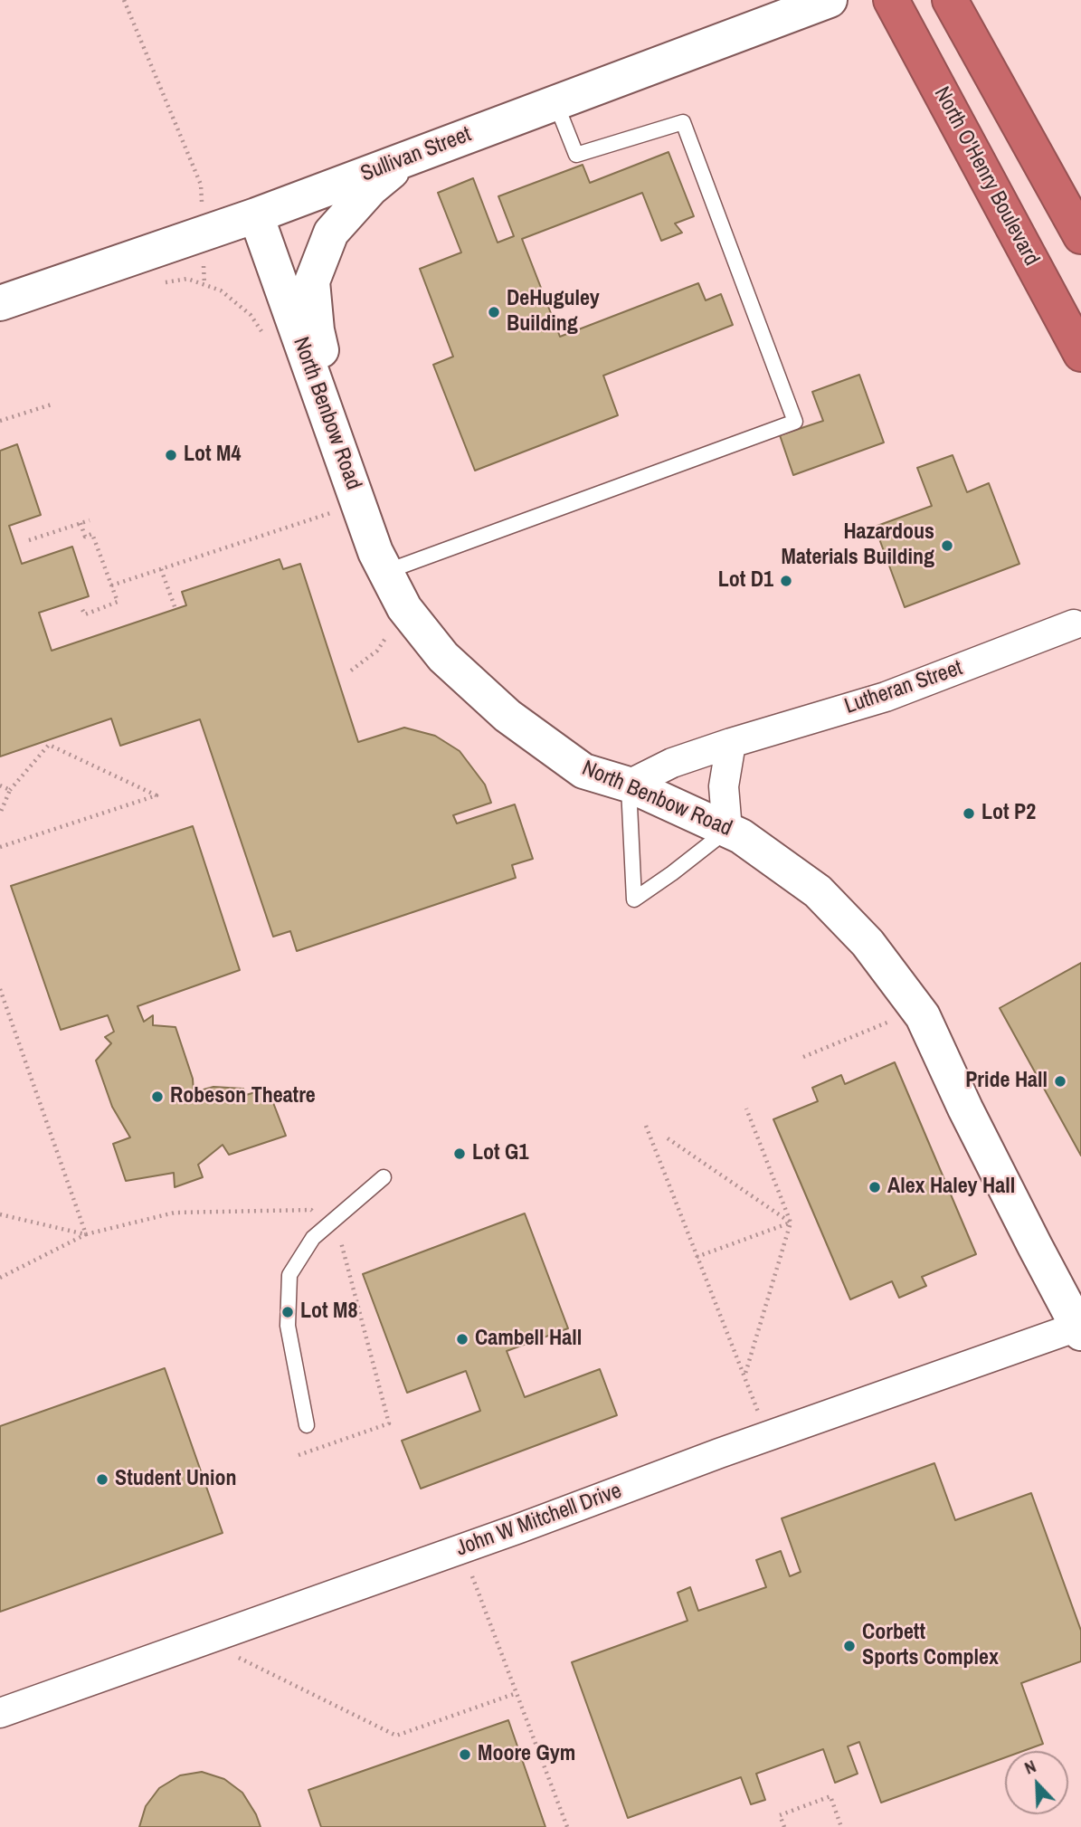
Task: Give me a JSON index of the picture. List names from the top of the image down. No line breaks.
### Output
{"streets":{"highway":["North O'Henry Boulevard"],"street":["Sullivan Street","North Benbow Road","Lutheran Street","John W Mitchell Drive"]},"crossings":[["Sullivan Street","North Benbow Road"],["North Benbow Road","Lutheran Street"],["North Benbow Road","John W Mitchell Drive"]],"places":["DeHuguley Building","Lot M4","Hazardous Materials Building","Lot D1","Lot P2","Pride Hall","Robeson Theatre","Lot G1","Alex Haley Hall","Lot M8","Cambell Hall","Student Union","Corbett Sports Complex","Moore Gym"],"north":"top left"}
